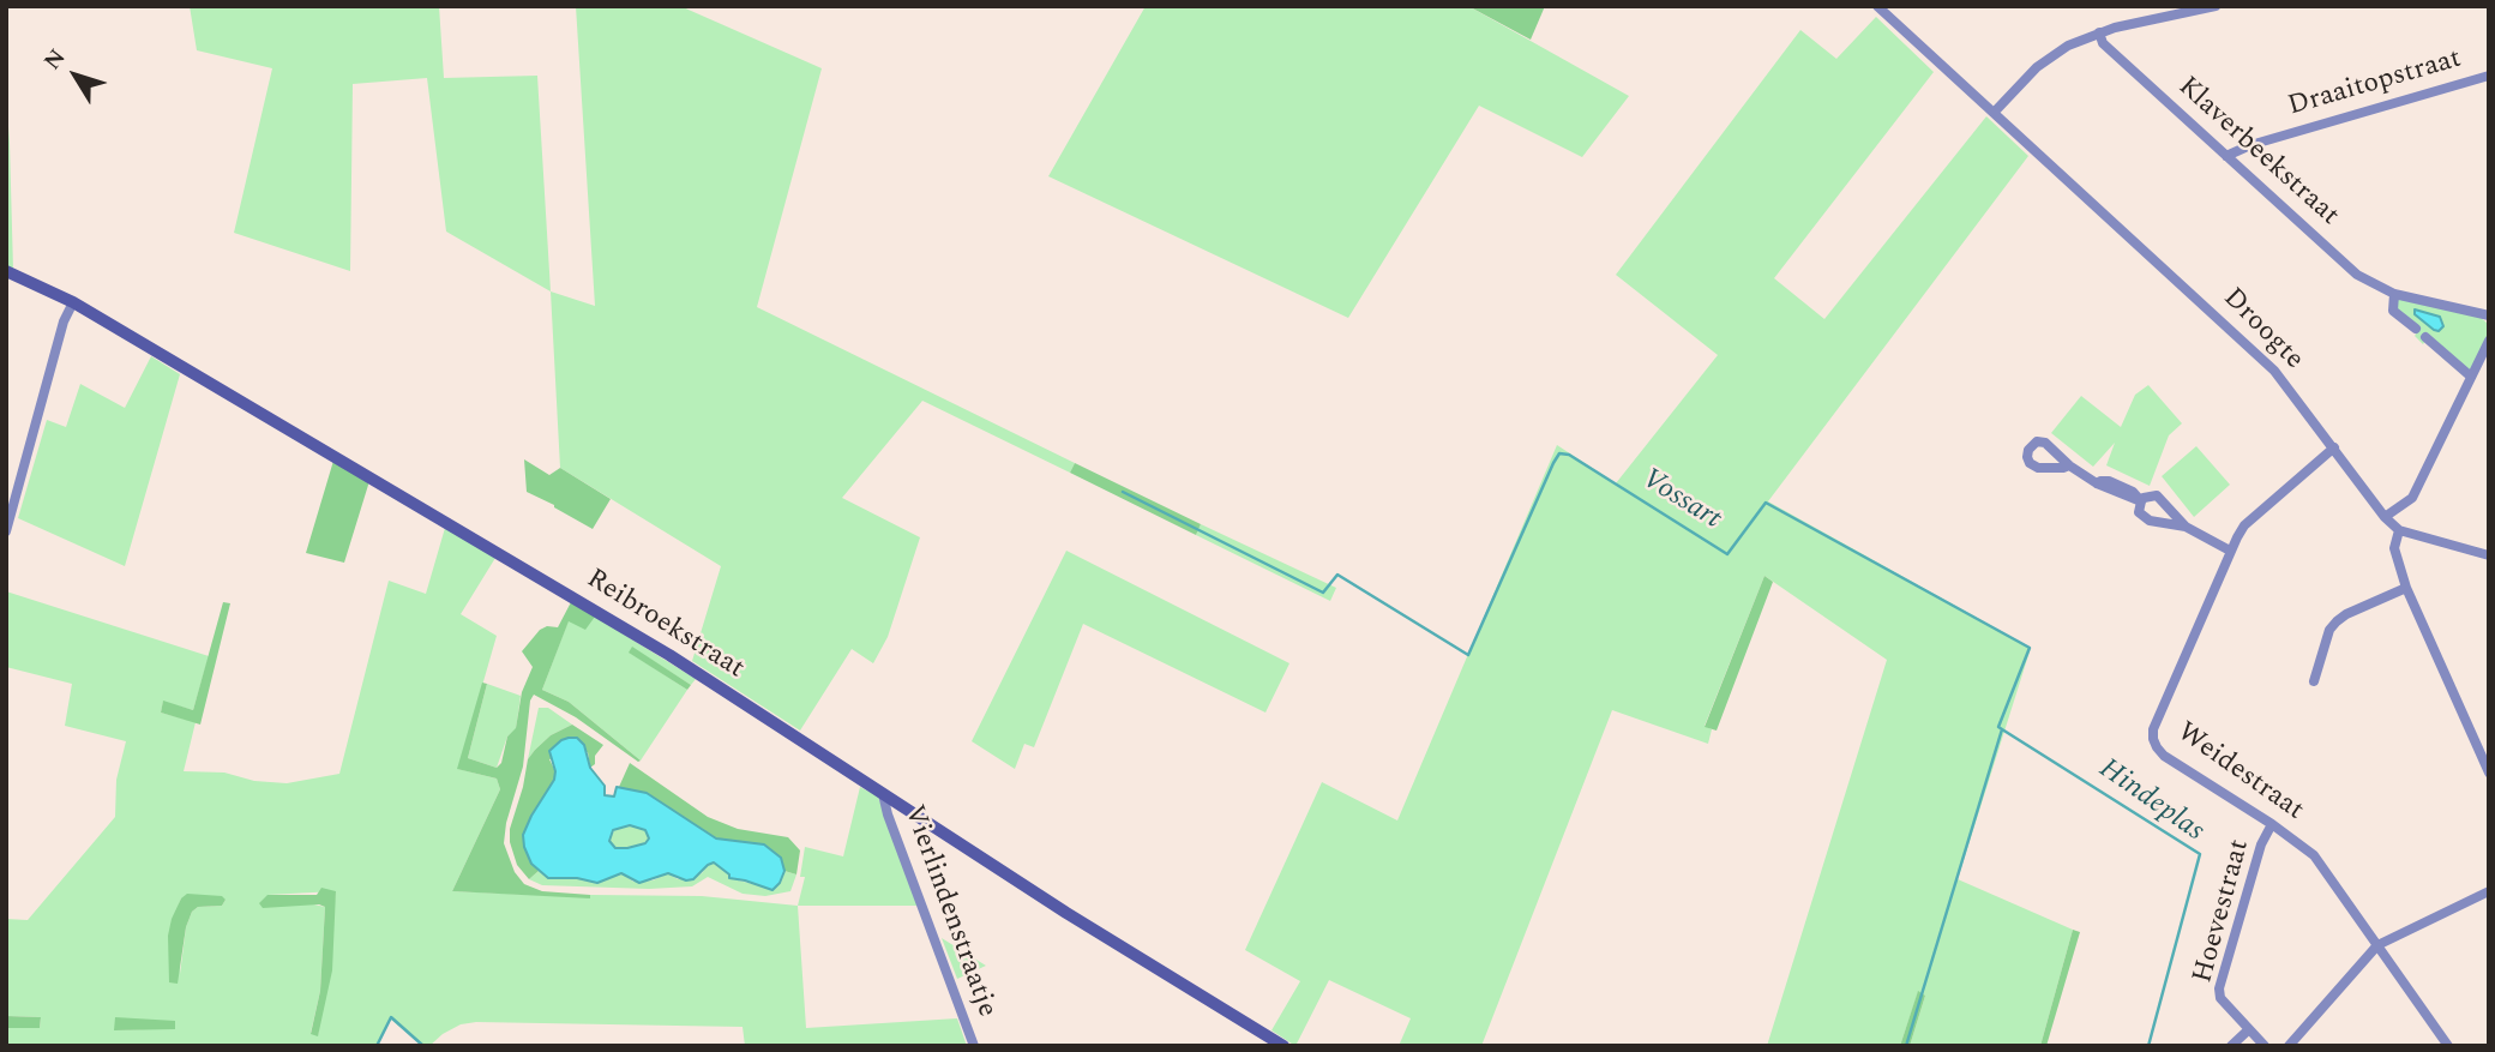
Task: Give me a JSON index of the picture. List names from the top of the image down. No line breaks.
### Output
{"streets":{"street":["Draaitopstraat","Klaverbeekstraat","Droogte","Reibroekstraat","Weidestraat","Vierlindenstraatje","Hoevestraat"]},"crossings":[["Draaitopstraat","Klaverbeekstraat"],["Droogte","Weidestraat"],["Reibroekstraat","Vierlindenstraatje"],["Weidestraat","Hoevestraat"]],"water":["Vossart","Hindeplas"],"north":"top left"}
